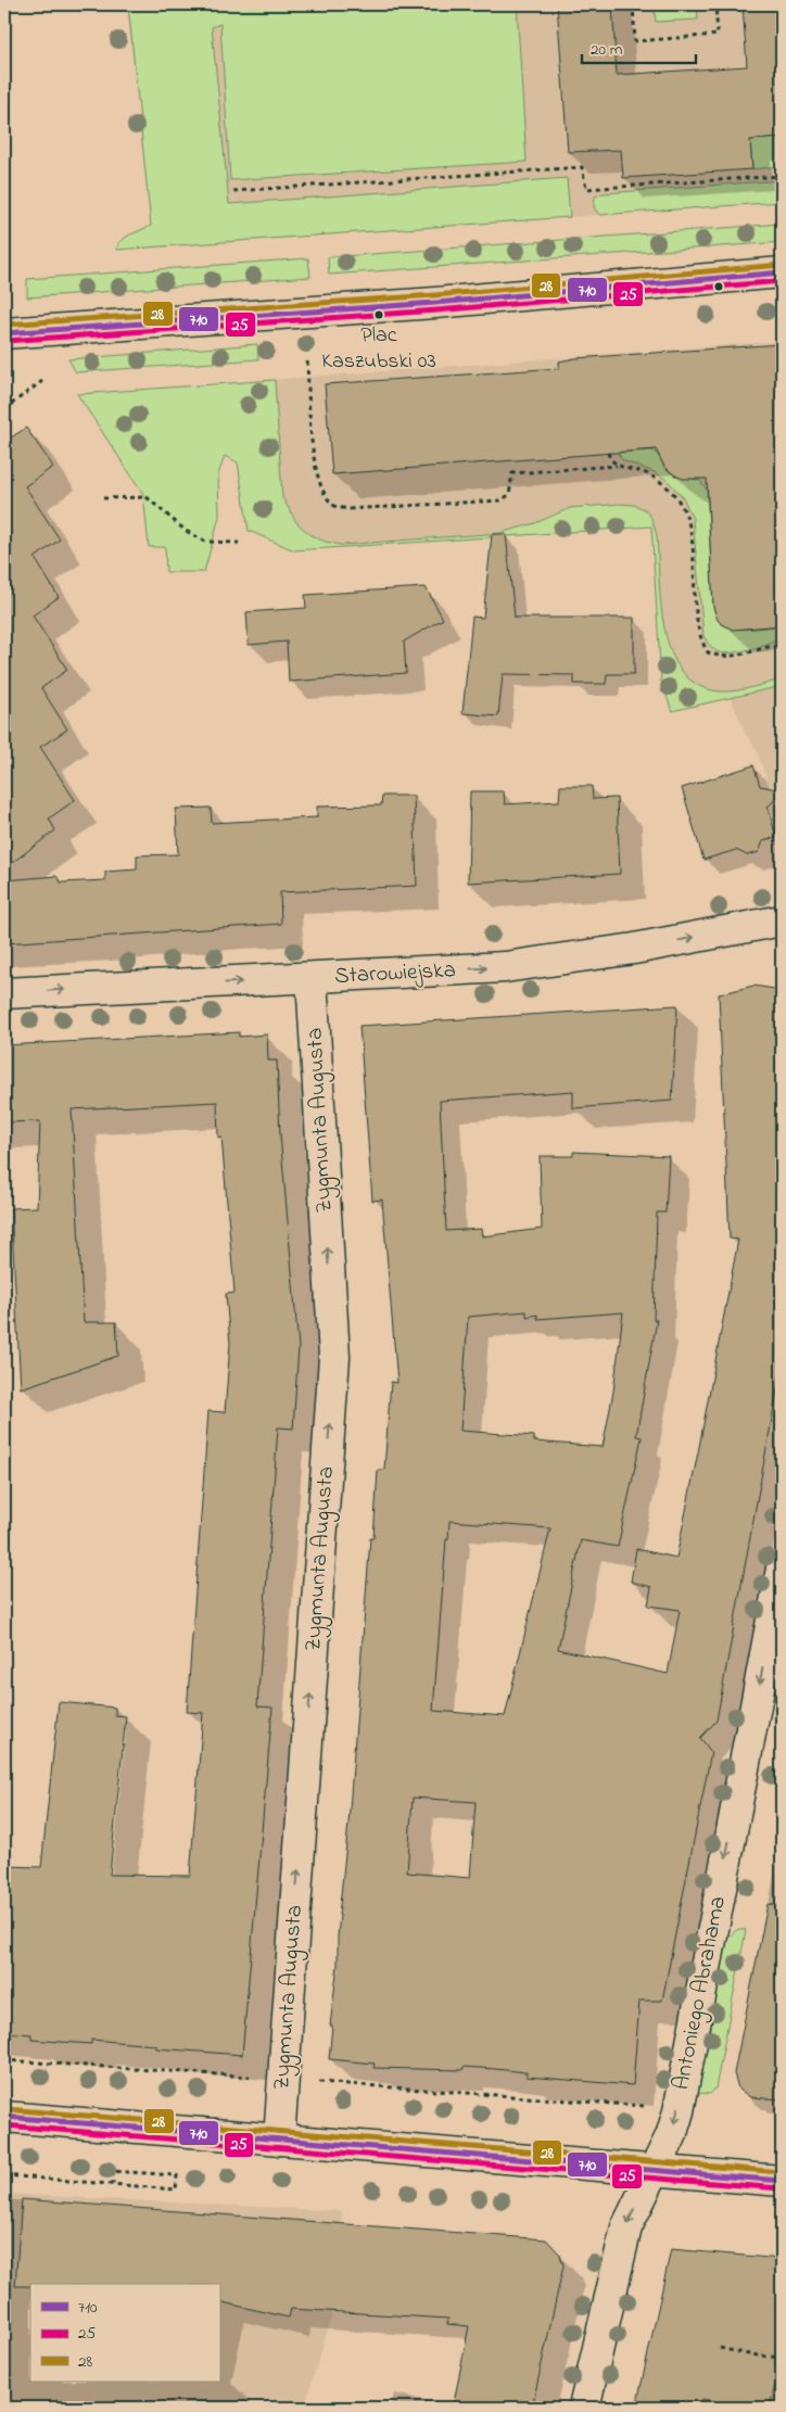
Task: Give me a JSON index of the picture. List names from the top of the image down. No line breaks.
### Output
{"streets":{"street":["Starowiejska","Zygmunta Augusta","Antoniego Abrahama"]},"crossings":[["Starowiejska","Zygmunta Augusta"]],"one_way":["Starowiejska","Zygmunta Augusta","Antoniego Abrahama"],"places":["Plac Kaszubski 03"],"lines":["transit line 28","transit line 710","transit line 25"],"legend":["710","25","28"],"scale_bar":"20 m"}
